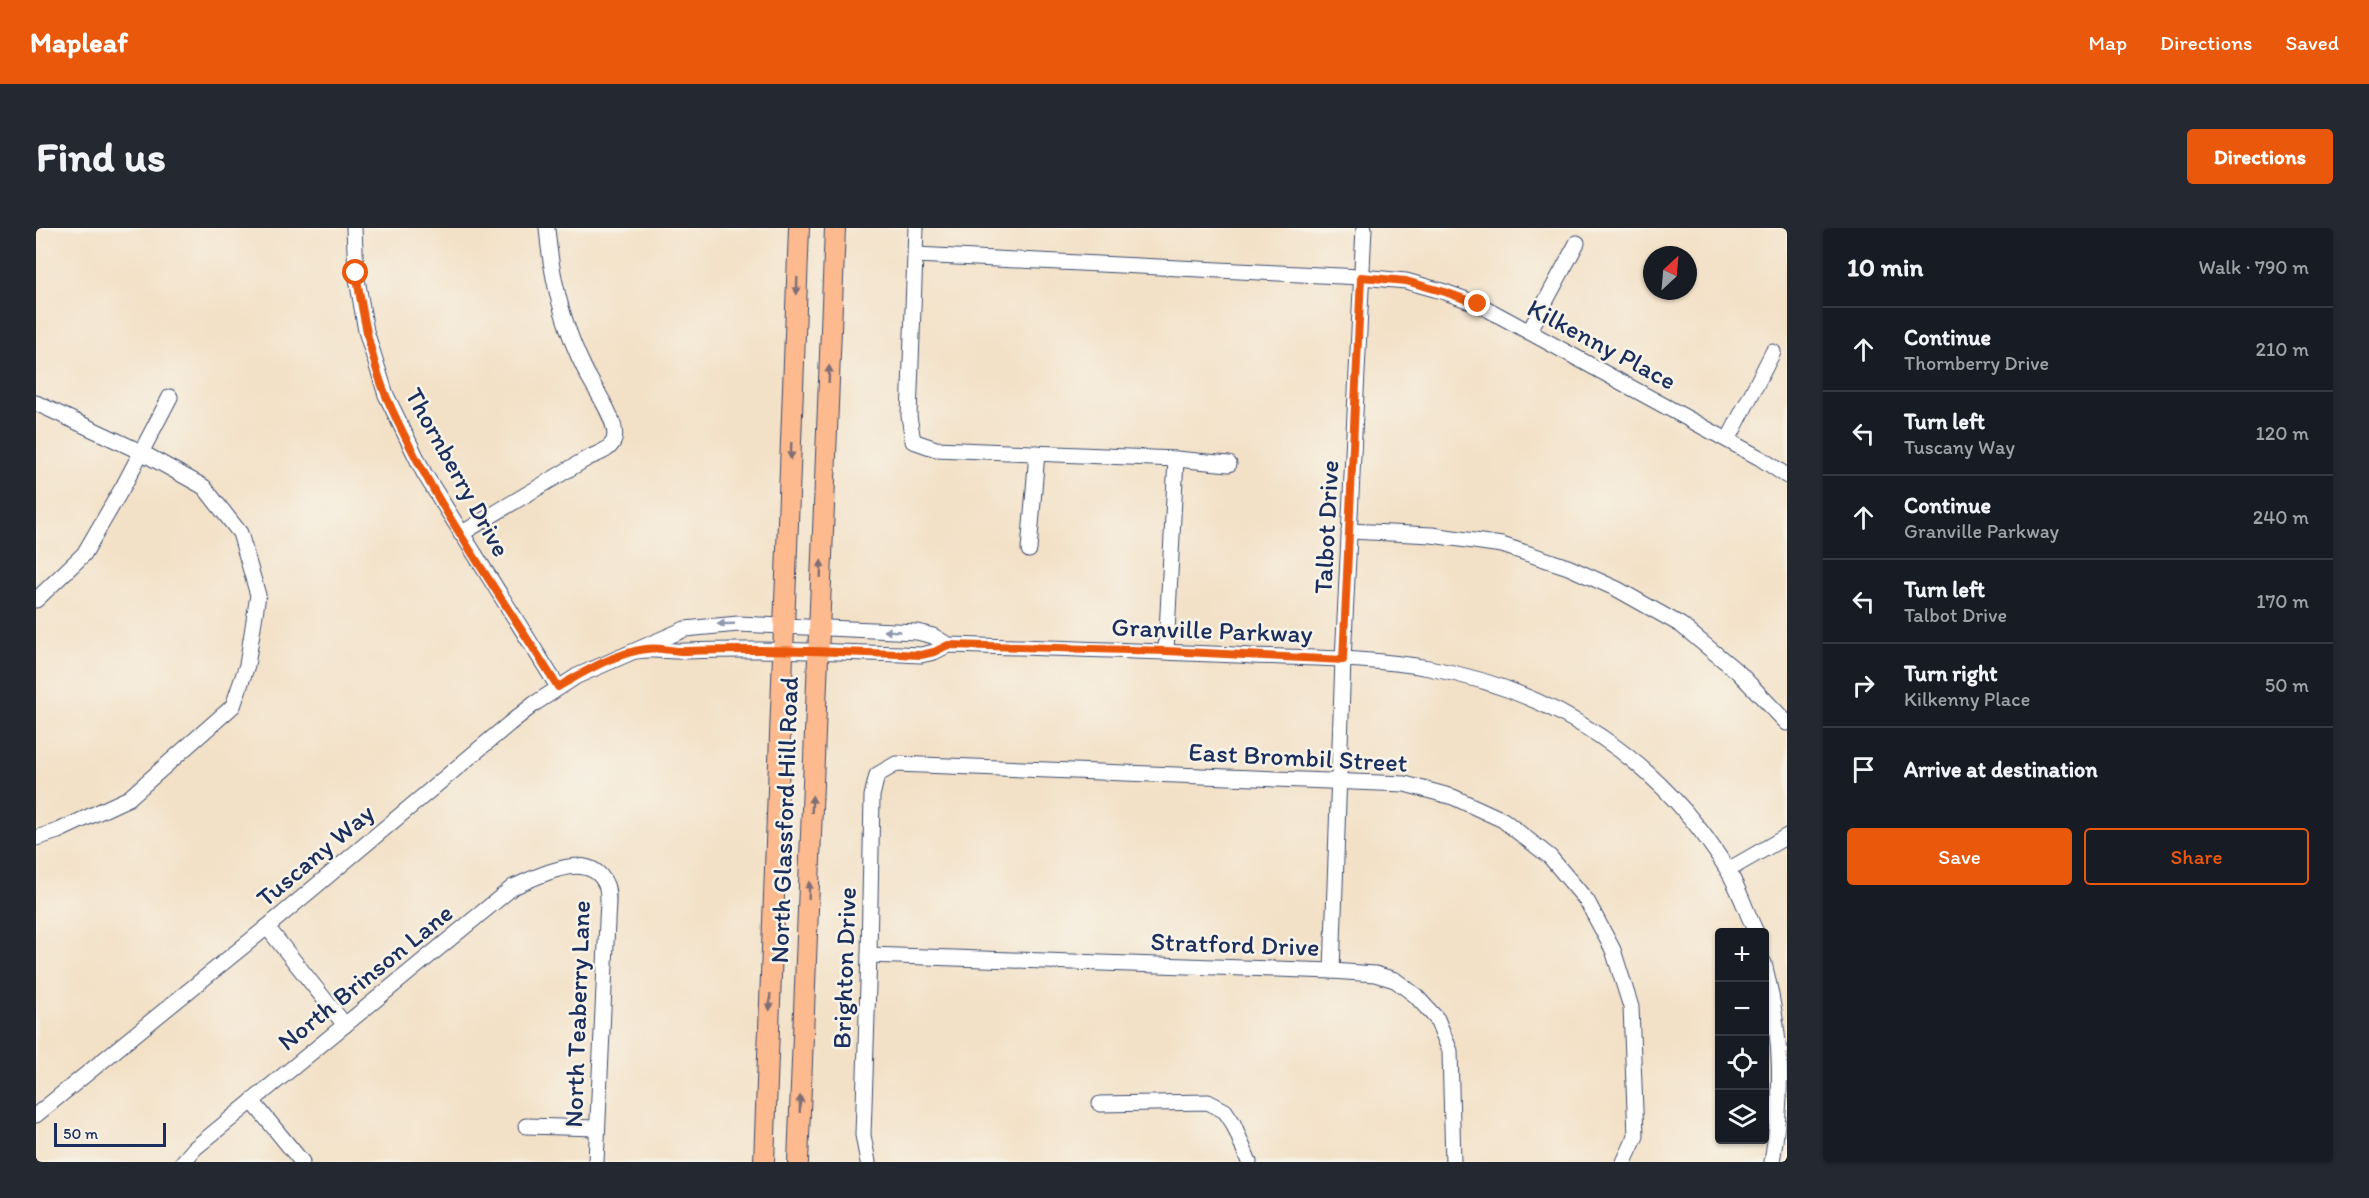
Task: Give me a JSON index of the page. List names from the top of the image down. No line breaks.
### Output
{"streets":{"main road":["North Glassford Hill Road"],"street":["Kilkenny Place","Thornberry Drive","Talbot Drive","Granville Parkway","East Brombil Street","Tuscany Way","Stratford Drive","Brighton Drive","North Brinson Lane","North Teaberry Lane"]},"crossings":[["Kilkenny Place","Talbot Drive"],["Thornberry Drive","Tuscany Way"],["Talbot Drive","Granville Parkway"],["Talbot Drive","East Brombil Street"],["Talbot Drive","Stratford Drive"],["Granville Parkway","North Glassford Hill Road"],["Granville Parkway","Tuscany Way"],["East Brombil Street","Brighton Drive"],["North Glassford Hill Road","Tuscany Way"],["Stratford Drive","Brighton Drive"],["North Brinson Lane","North Teaberry Lane"]],"scale_bar":"50 m","north":"top right","page":{"header":"Mapleaf","nav":["Map","Directions","Saved"],"buttons":["Directions",["Save","Share"]],"title":"Find us","heading":["10 min","Walk · 790 m"],"list":[["Continue","Thornberry Drive","210 m"],["Turn left","Tuscany Way","120 m"],["Continue","Granville Parkway","240 m"],["Turn left","Talbot Drive","170 m"],["Turn right","Kilkenny Place","50 m"],"Arrive at destination"],"map_buttons":["+","−"],"scale":"50 m"}}
